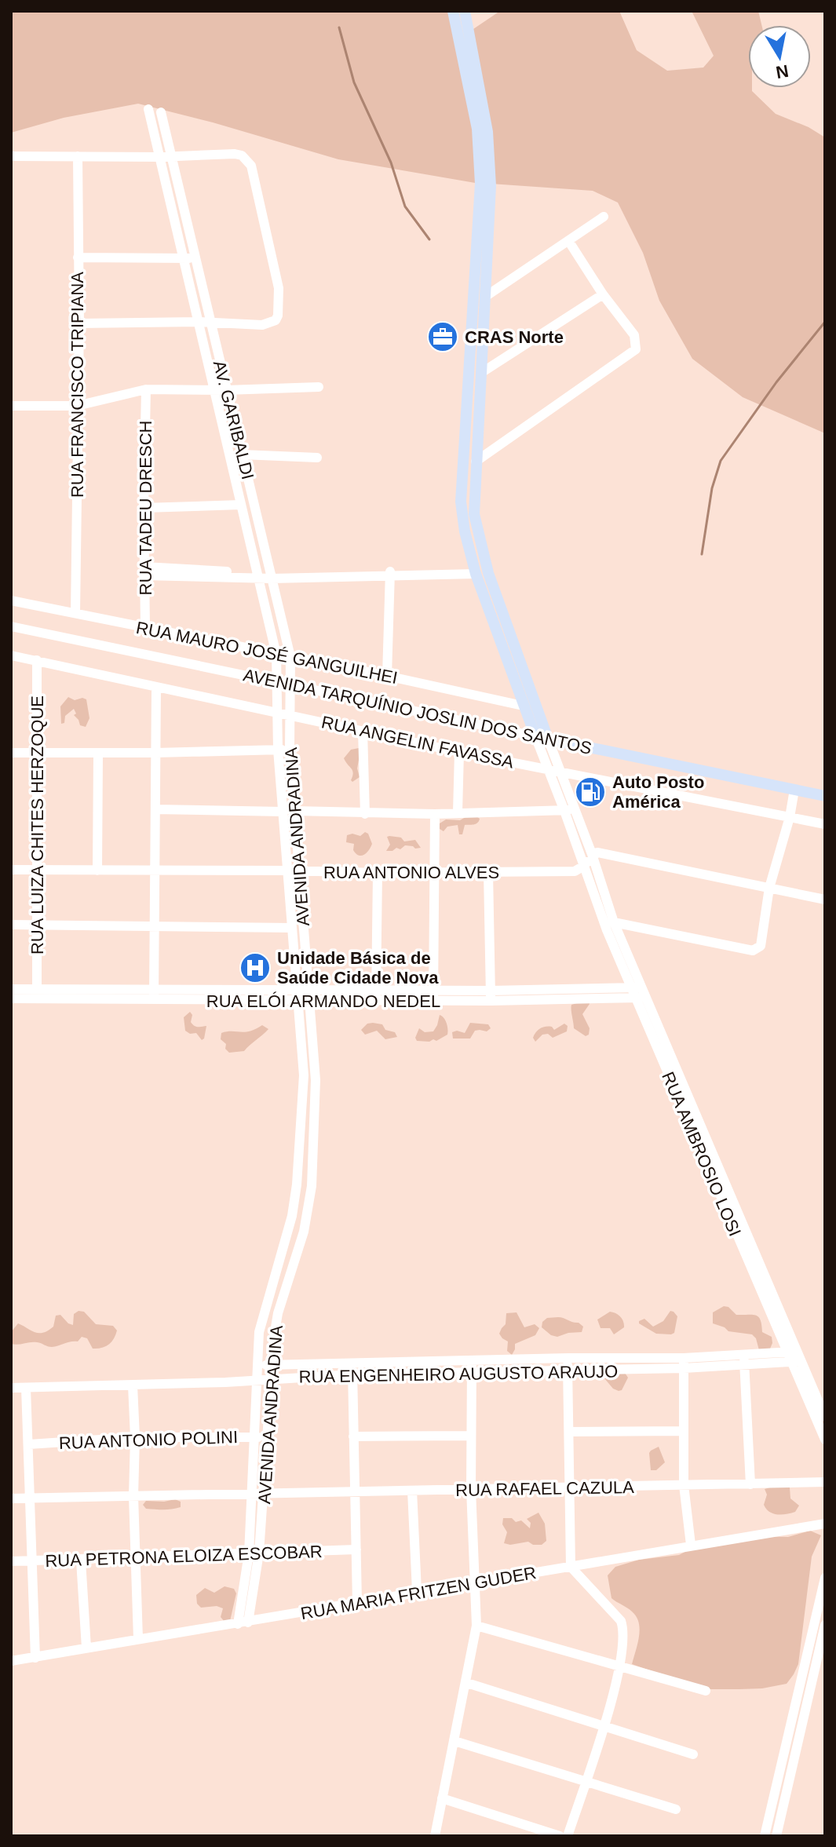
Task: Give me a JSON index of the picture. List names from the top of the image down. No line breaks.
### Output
{"streets":{"main road":["AVENIDA TARQUÍNIO JOSLIN DOS SANTOS"],"street":["RUA FRANCISCO TRIPIANA","AV. GARIBALDI","RUA TADEU DRESCH","RUA MAURO JOSÉ GANGUILHEI","RUA ANGELIN FAVASSA","RUA LUIZA CHITES HERZOQUE","AVENIDA ANDRADINA","RUA ANTONIO ALVES","RUA ELÓI ARMANDO NEDEL","RUA AMBROSIO LOSI","RUA ENGENHEIRO AUGUSTO ARAUJO","RUA ANTONIO POLINI","RUA RAFAEL CAZULA","RUA PETRONA ELOIZA ESCOBAR","RUA MARIA FRITZEN GUDER"]},"crossings":[["RUA FRANCISCO TRIPIANA","RUA MAURO JOSÉ GANGUILHEI"],["AV. GARIBALDI","RUA MAURO JOSÉ GANGUILHEI"],["AV. GARIBALDI","AVENIDA TARQUÍNIO JOSLIN DOS SANTOS"],["AV. GARIBALDI","RUA ANGELIN FAVASSA"],["AV. GARIBALDI","AVENIDA ANDRADINA"],["AV. GARIBALDI","RUA ANTONIO ALVES"],["AV. GARIBALDI","RUA ELÓI ARMANDO NEDEL"],["AV. GARIBALDI","RUA ENGENHEIRO AUGUSTO ARAUJO"],["AV. GARIBALDI","RUA ANTONIO POLINI"],["AV. GARIBALDI","RUA RAFAEL CAZULA"],["AV. GARIBALDI","RUA PETRONA ELOIZA ESCOBAR"],["RUA TADEU DRESCH","RUA MAURO JOSÉ GANGUILHEI"],["AVENIDA TARQUÍNIO JOSLIN DOS SANTOS","AVENIDA ANDRADINA"],["RUA ANGELIN FAVASSA","RUA LUIZA CHITES HERZOQUE"],["RUA ANGELIN FAVASSA","AVENIDA ANDRADINA"],["RUA LUIZA CHITES HERZOQUE","RUA ANTONIO ALVES"],["RUA LUIZA CHITES HERZOQUE","RUA ELÓI ARMANDO NEDEL"],["AVENIDA ANDRADINA","RUA ANTONIO ALVES"],["AVENIDA ANDRADINA","RUA ELÓI ARMANDO NEDEL"],["AVENIDA ANDRADINA","RUA ENGENHEIRO AUGUSTO ARAUJO"],["AVENIDA ANDRADINA","RUA ANTONIO POLINI"],["AVENIDA ANDRADINA","RUA RAFAEL CAZULA"],["AVENIDA ANDRADINA","RUA PETRONA ELOIZA ESCOBAR"],["AVENIDA ANDRADINA","RUA MARIA FRITZEN GUDER"],["RUA ANTONIO ALVES","RUA AMBROSIO LOSI"],["RUA ELÓI ARMANDO NEDEL","RUA AMBROSIO LOSI"],["RUA AMBROSIO LOSI","RUA ENGENHEIRO AUGUSTO ARAUJO"]],"places":{"office":["CRAS Norte"],"fuel station":["Auto Posto América"],"hospital":["Unidade Básica de Saúde Cidade Nova"]},"north":"bottom"}
